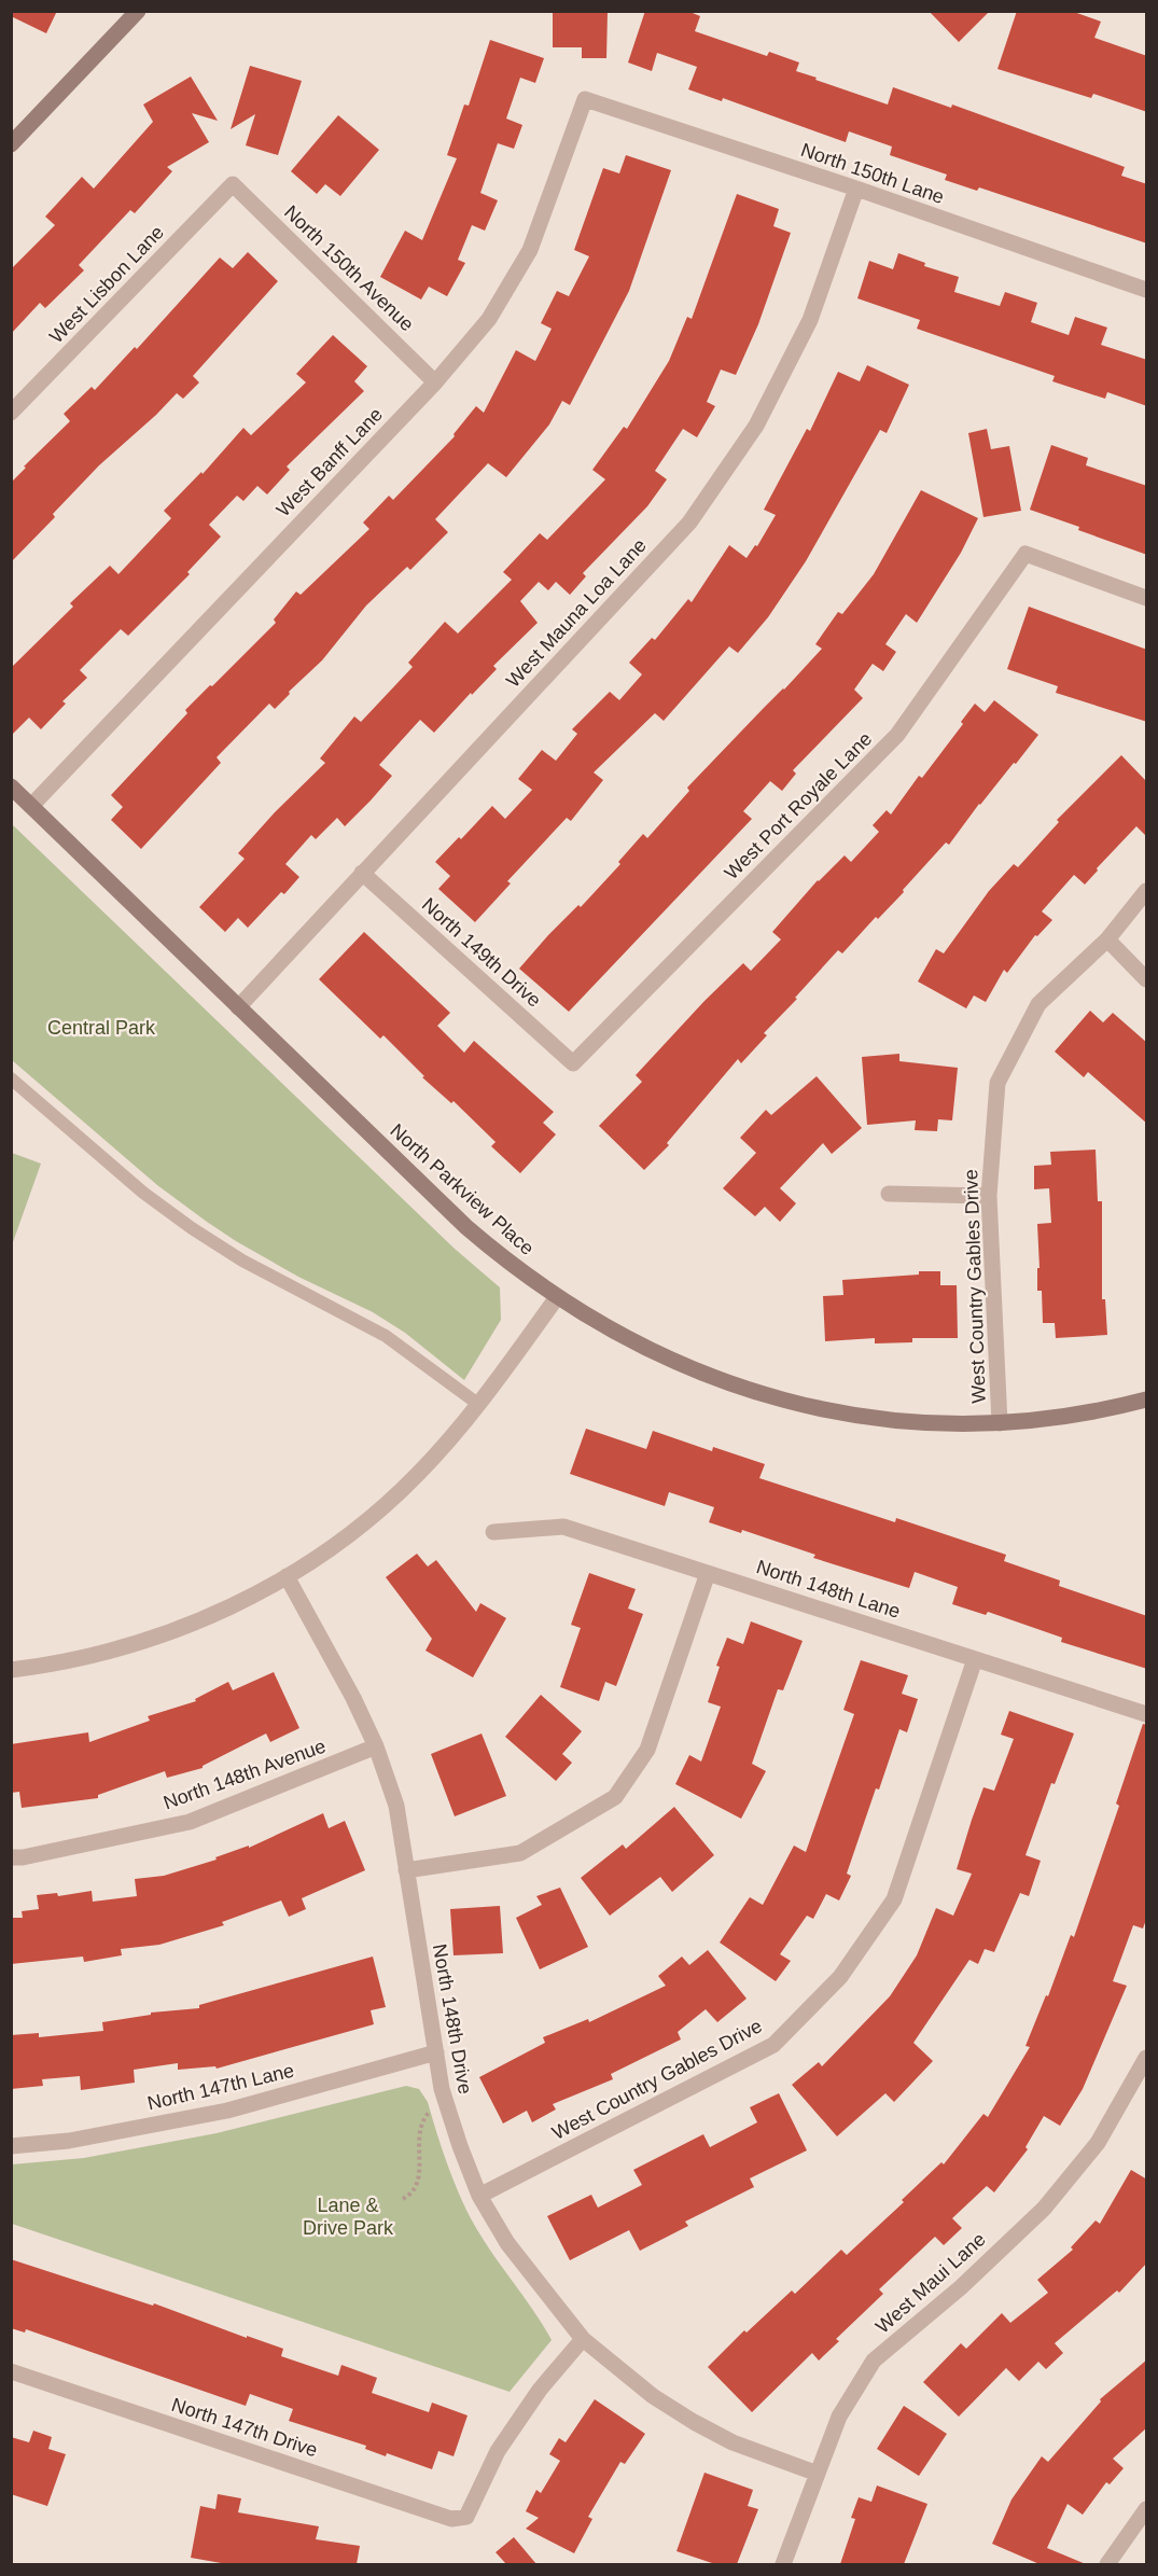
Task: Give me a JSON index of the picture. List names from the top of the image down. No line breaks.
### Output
{"streets":{"street":["North 150th Lane","North 150th Avenue","West Lisbon Lane","West Banff Lane","West Mauna Loa Lane","West Port Royale Lane","North 149th Drive","North Parkview Place","West Country Gables Drive","North 148th Lane","North 148th Avenue","North 148th Drive","North 147th Lane","West Maui Lane","North 147th Drive"]},"crossings":[["North 150th Lane","West Banff Lane"],["North 150th Lane","West Mauna Loa Lane"],["North 150th Avenue","West Lisbon Lane"],["North 150th Avenue","West Banff Lane"],["West Banff Lane","North Parkview Place"],["West Mauna Loa Lane","North 149th Drive"],["West Mauna Loa Lane","North Parkview Place"],["West Port Royale Lane","North 149th Drive"],["North Parkview Place","West Country Gables Drive"],["West Country Gables Drive","North 148th Lane"],["West Country Gables Drive","North 148th Drive"],["North 148th Avenue","North 148th Drive"],["North 148th Drive","North 147th Lane"],["North 148th Drive","West Maui Lane"],["North 148th Drive","North 147th Drive"]],"parks":["Central Park","Lane & Drive Park"]}
